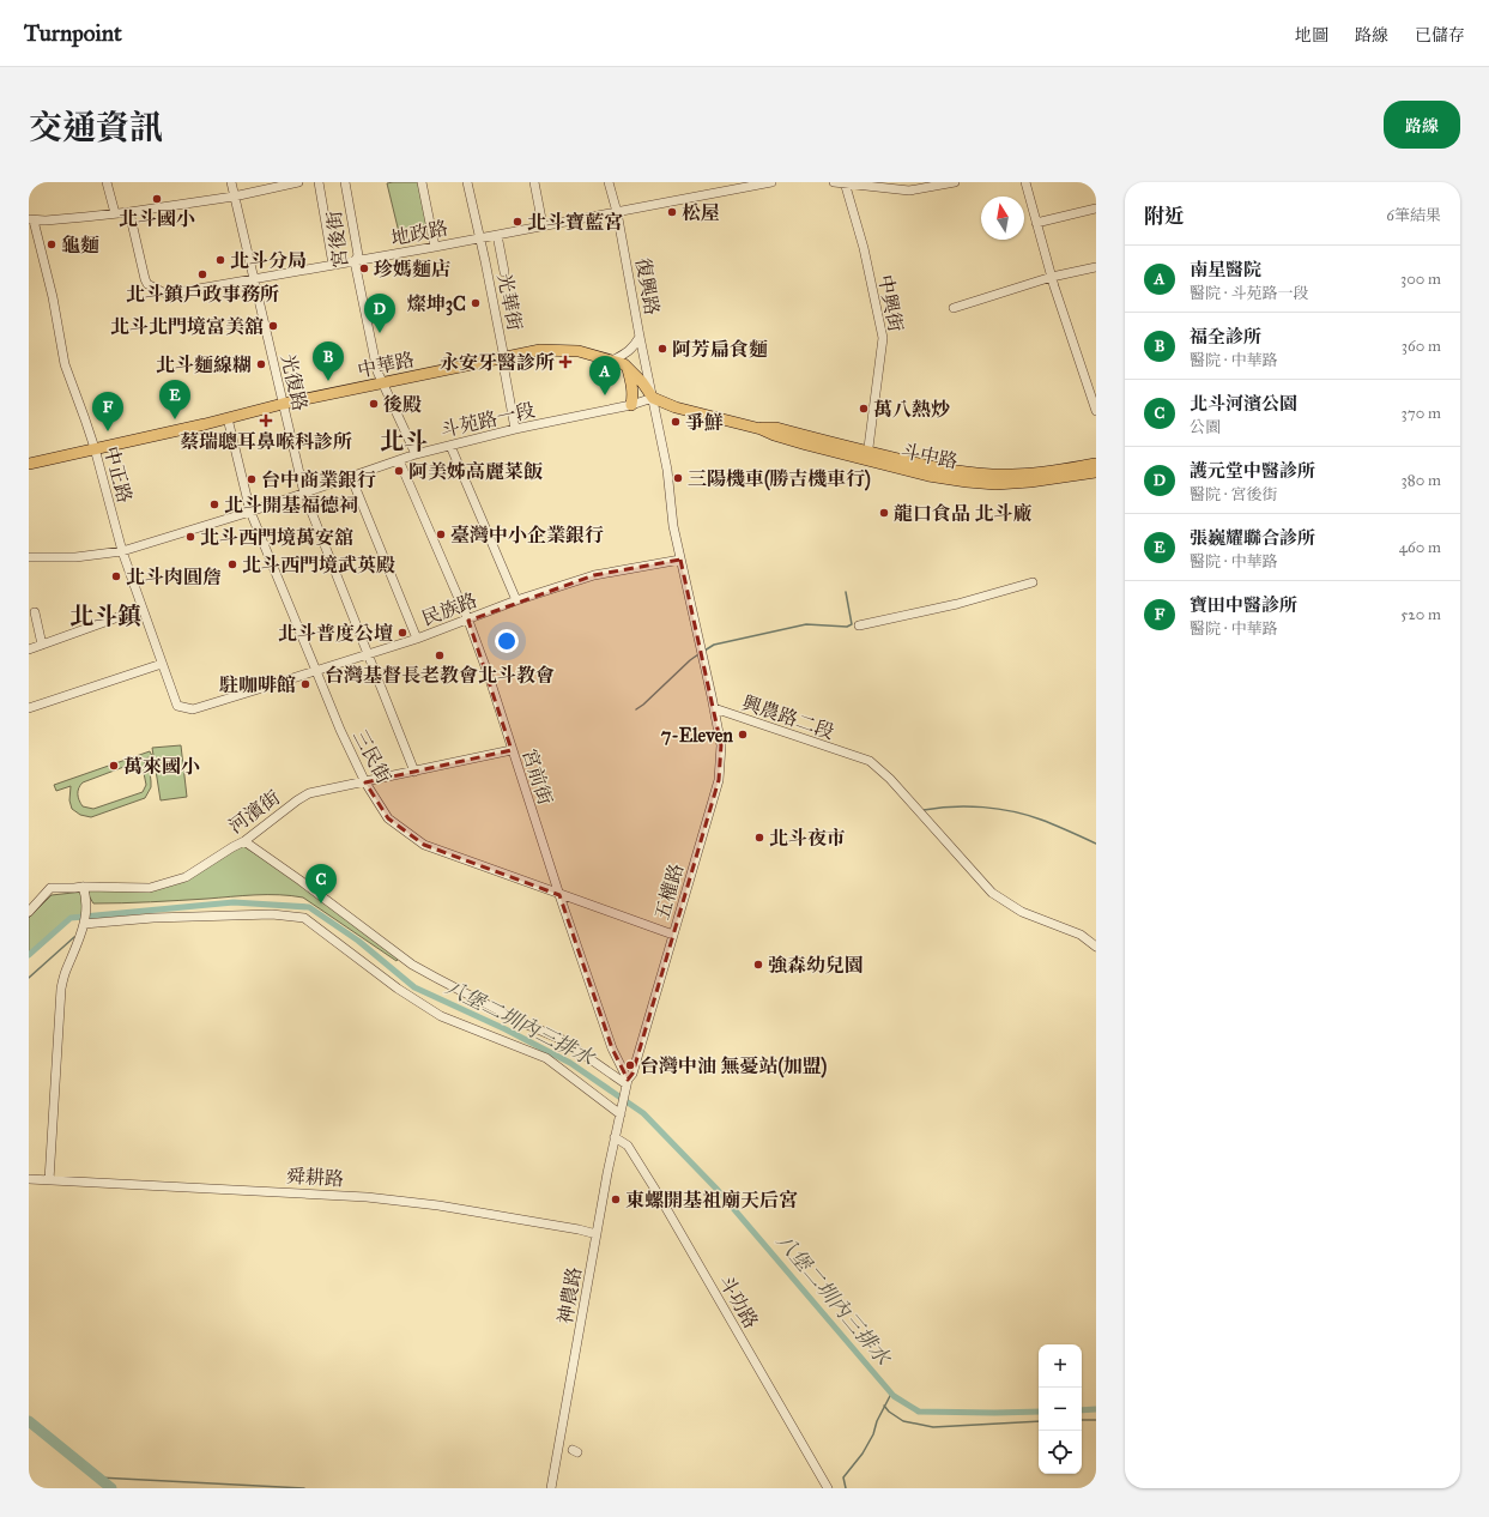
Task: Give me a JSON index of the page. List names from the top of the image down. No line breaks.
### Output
{"streets":{"main road":["中華路","斗中路"],"street":["地政路","宮後街","復興路","光華街","中興街","光復路","斗苑路一段","中正路","民族路","興農路二段","三民街","宮前街","河濱街","五權路","舜耕路","神農路","斗功路"]},"crossings":[["地政路","宮後街"],["地政路","復興路"],["地政路","光華街"],["地政路","光復路"],["宮後街","中華路"],["宮後街","斗苑路一段"],["復興路","中華路"],["復興路","斗苑路一段"],["復興路","斗中路"],["復興路","興農路二段"],["光華街","中華路"],["光華街","斗苑路一段"],["中興街","斗中路"],["中華路","光復路"],["中華路","斗苑路一段"],["中華路","斗中路"],["中華路","中正路"],["中華路","興農路二段"],["中華路","三民街"],["光復路","斗苑路一段"],["光復路","民族路"],["光復路","河濱街"],["斗苑路一段","斗中路"],["斗苑路一段","中正路"],["斗苑路一段","興農路二段"],["斗苑路一段","三民街"],["斗苑路一段","宮前街"],["斗中路","興農路二段"],["中正路","民族路"],["民族路","興農路二段"],["民族路","三民街"],["民族路","宮前街"],["興農路二段","五權路"],["三民街","宮前街"],["三民街","河濱街"],["三民街","五權路"],["宮前街","河濱街"],["宮前街","五權路"],["舜耕路","神農路"],["神農路","斗功路"]],"districts":["北斗","北斗鎮"],"water":["八堡二圳內三排水"],"places":{"other":["北斗國小","松屋","北斗寶藍宮","龜麵","北斗分局","珍媽麵店","北斗鎮戶政事務所","燦坤3C","北斗北門境富美舘","阿芳扁食麵","北斗麵線糊","後殿","萬八熱炒","爭鮮","阿美姊高麗菜飯","三陽機車(勝吉機車行)","台中商業銀行","北斗開基福德祠","龍口食品 北斗廠","臺灣中小企業銀行","北斗西門境萬安舘","北斗西門境武英殿","北斗肉圓詹","北斗普度公壇","台灣基督長老教會北斗教會","駐咖啡館","7-Eleven","萬來國小","北斗夜市","強森幼兒園","台灣中油 無憂站(加盟)","東螺開基祖廟天后宮"],"health":["永安牙醫診所","蔡瑞聰耳鼻喉科診所"]},"north":"top","page":{"header":"Turnpoint","nav":["地圖","路線","已儲存"],"title":"交通資訊","buttons":"路線","heading":["附近","6筆結果"],"list":[{"mark":"A","name":"南星醫院","note":"醫院 · 斗苑路一段","value":"300 m"},{"mark":"B","name":"福全診所","note":"醫院 · 中華路","value":"360 m"},{"mark":"C","name":"北斗河濱公園","note":"公園","value":"370 m"},{"mark":"D","name":"護元堂中醫診所","note":"醫院 · 宮後街","value":"380 m"},{"mark":"E","name":"張巍耀聯合診所","note":"醫院 · 中華路","value":"460 m"},{"mark":"F","name":"寶田中醫診所","note":"醫院 · 中華路","value":"520 m"}],"pins":["D","B","A","E","F","C"],"map_buttons":["+","−"]}}
